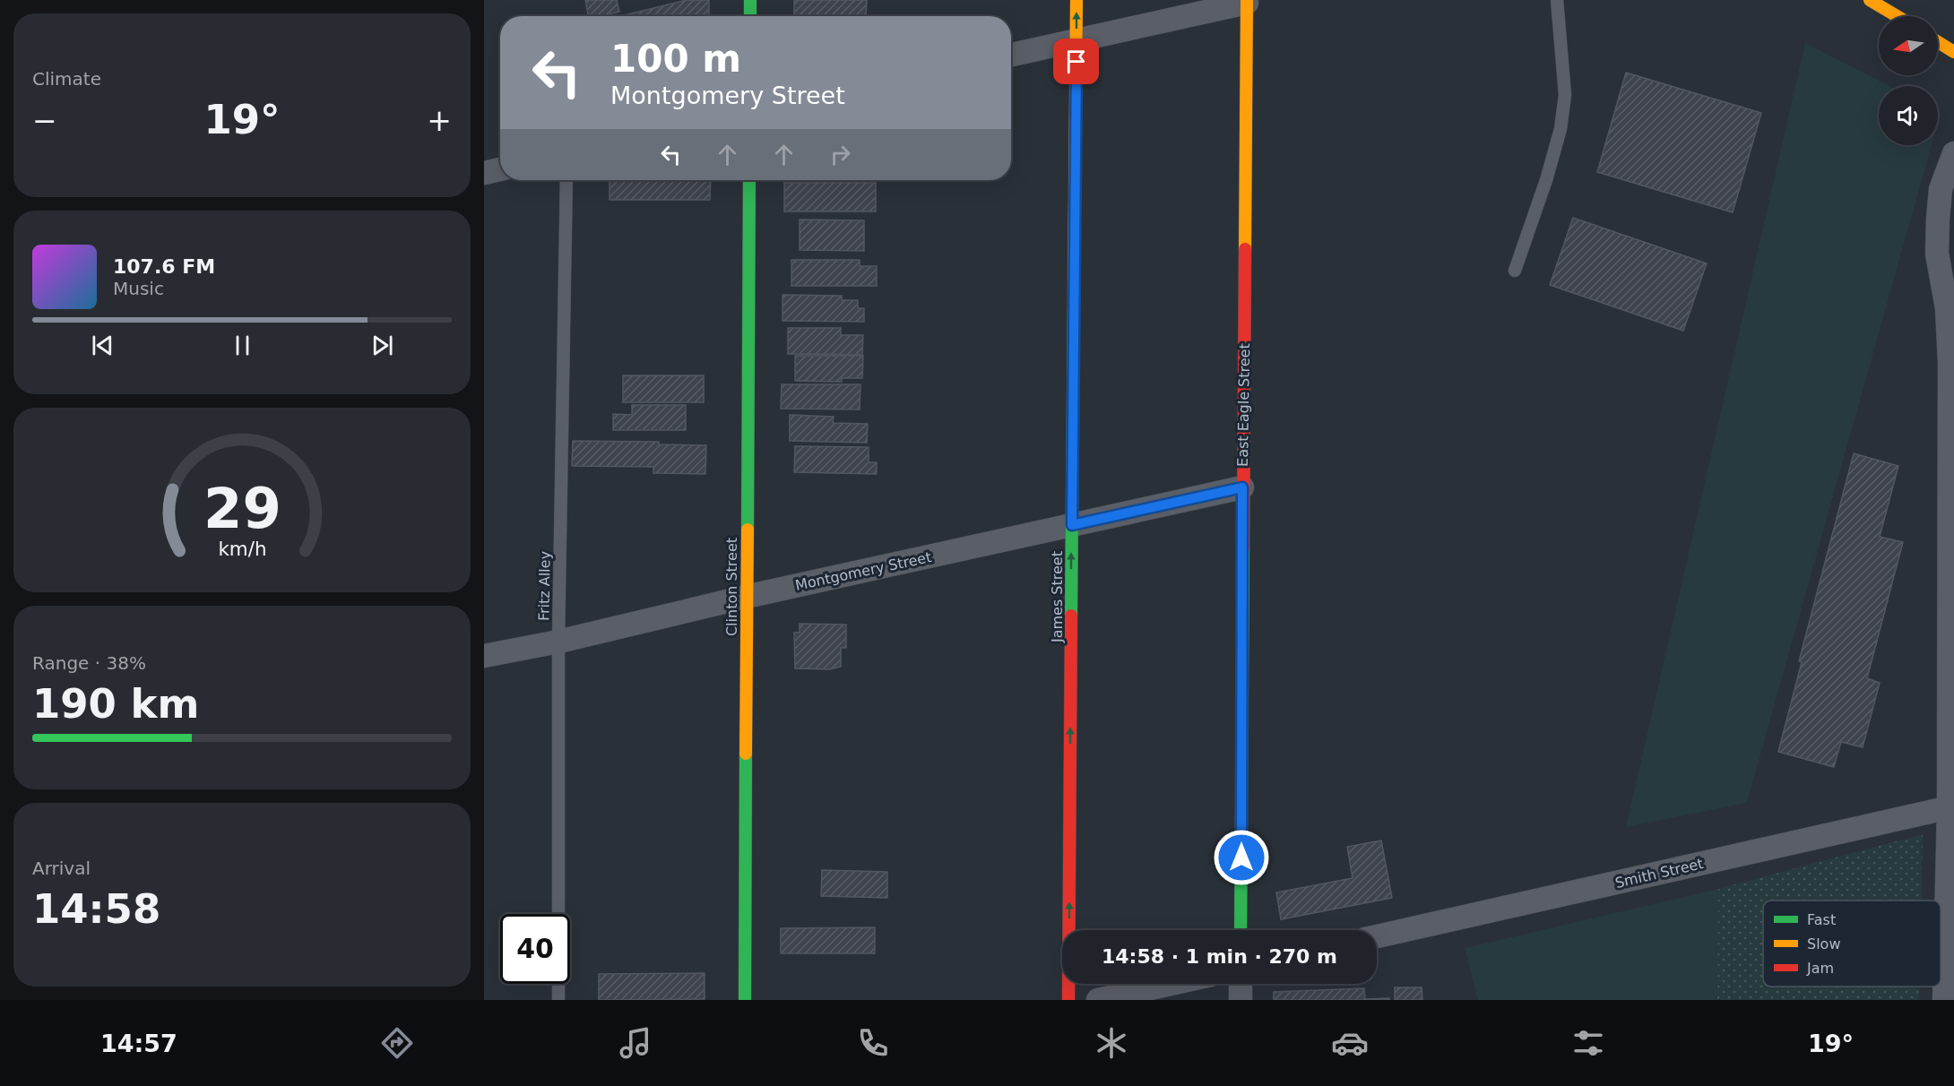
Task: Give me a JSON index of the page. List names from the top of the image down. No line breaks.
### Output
{"streets":{"street":["East Eagle Street","Montgomery Street","Clinton Street","James Street","Smith Street"],"lane":["Fritz Alley"]},"crossings":[["East Eagle Street","Montgomery Street"],["Montgomery Street","Fritz Alley"],["Montgomery Street","Clinton Street"],["Montgomery Street","James Street"]],"one_way":["James Street"],"legend":["Fast","Slow","Jam"],"north":"left","page":{"tile":["Climate",["Range · 38%","190 km"],["Arrival","14:58"]],"turn":["100 m","Montgomery Street"],"heat":["−","19°","+"],"song":["107.6 FM","Music"],"limit":"40","trip":"14:58 · 1 min · 270 m","tabs":["14:57","19°"],"gauge":["29","km/h"]}}
